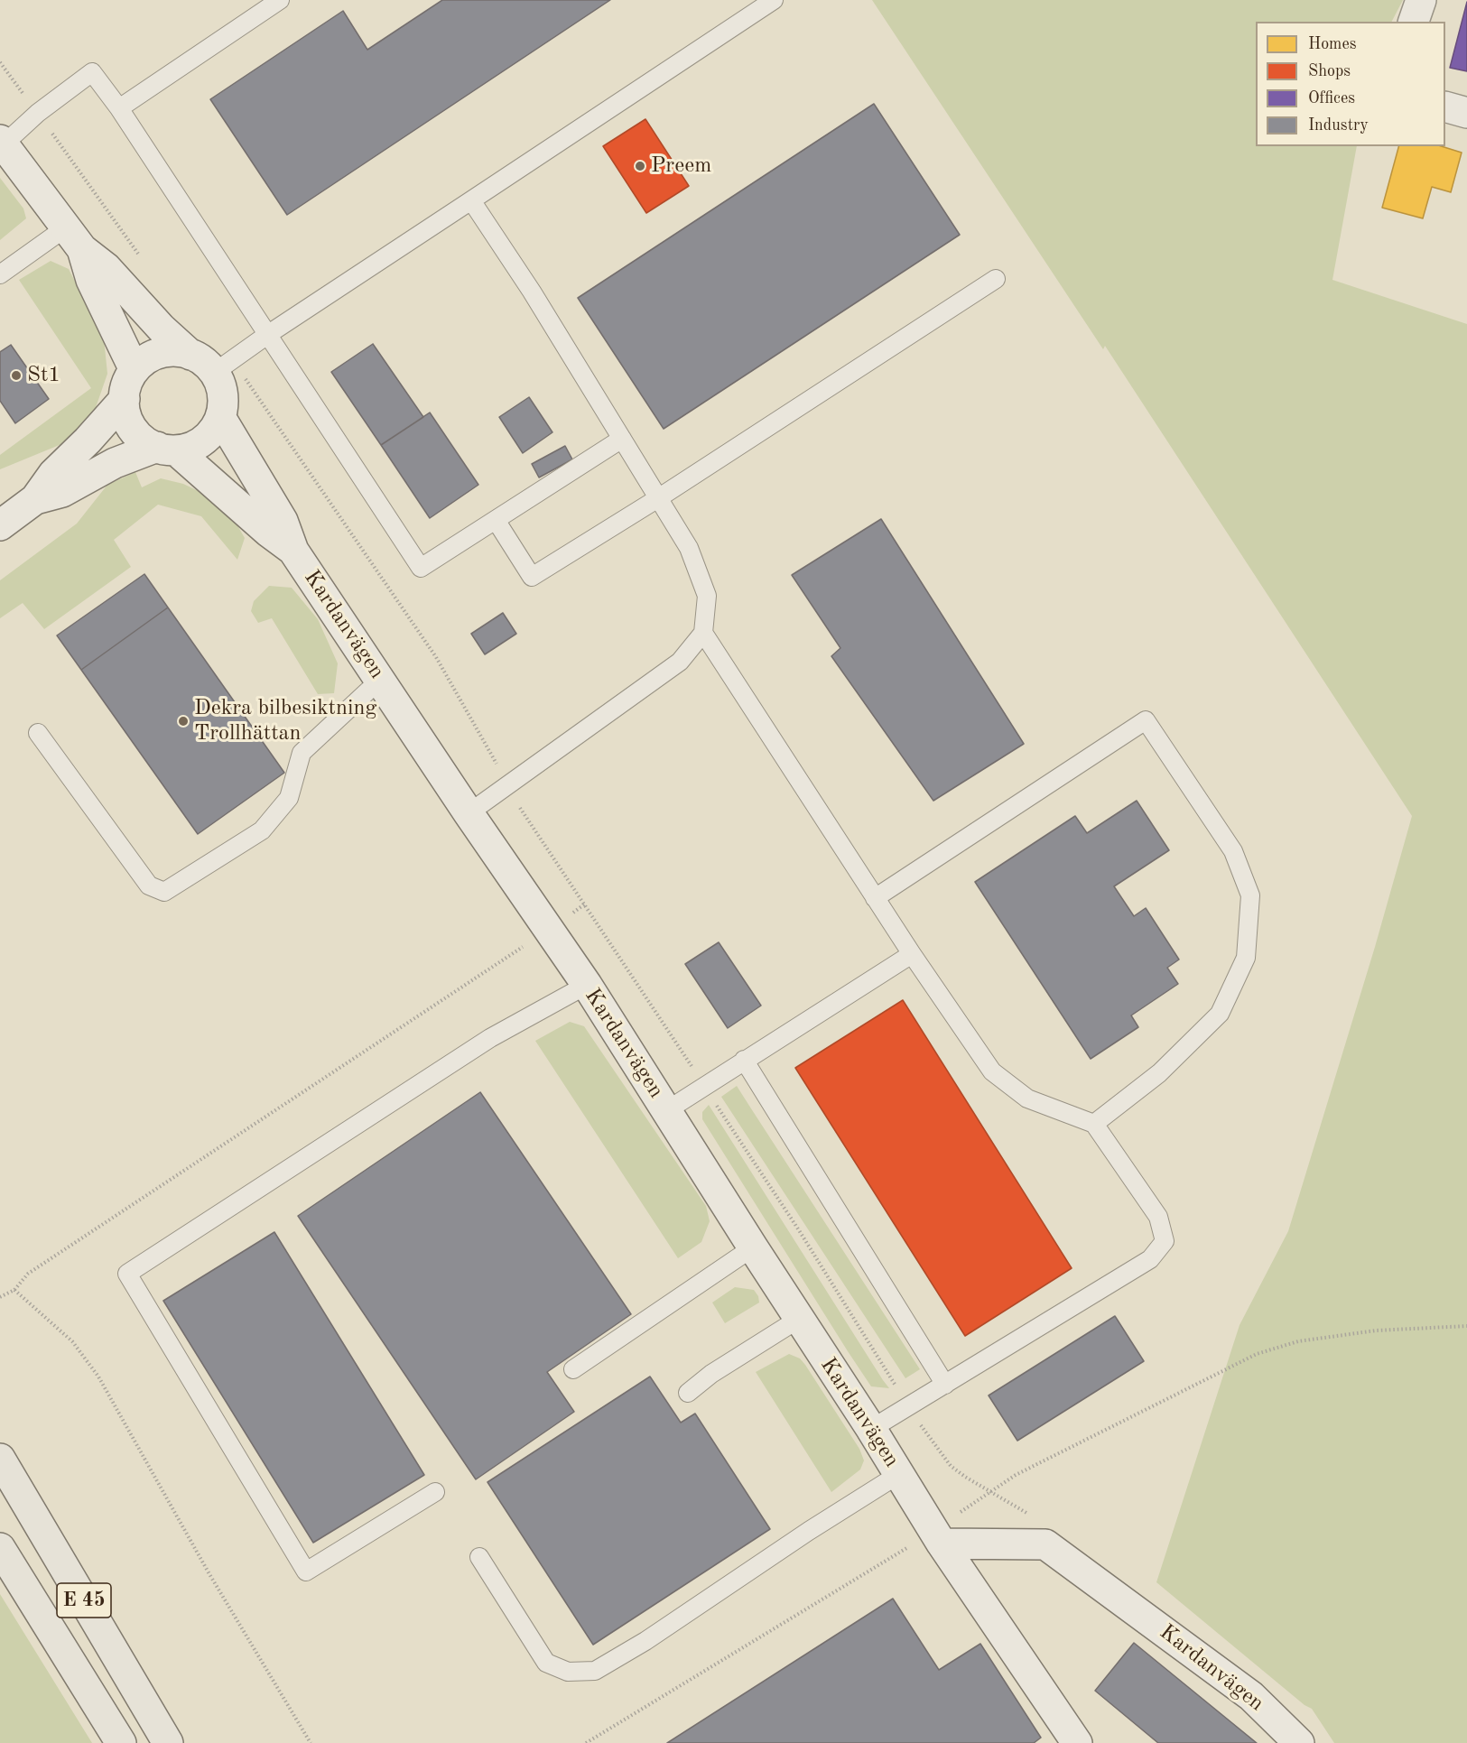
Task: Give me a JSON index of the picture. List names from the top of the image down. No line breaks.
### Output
{"streets":{"highway":["E 45"],"street":["Kardanvägen"]},"places":["Preem","St1","Dekra bilbesiktning Trollhättan"],"legend":["Homes","Shops","Offices","Industry"]}
